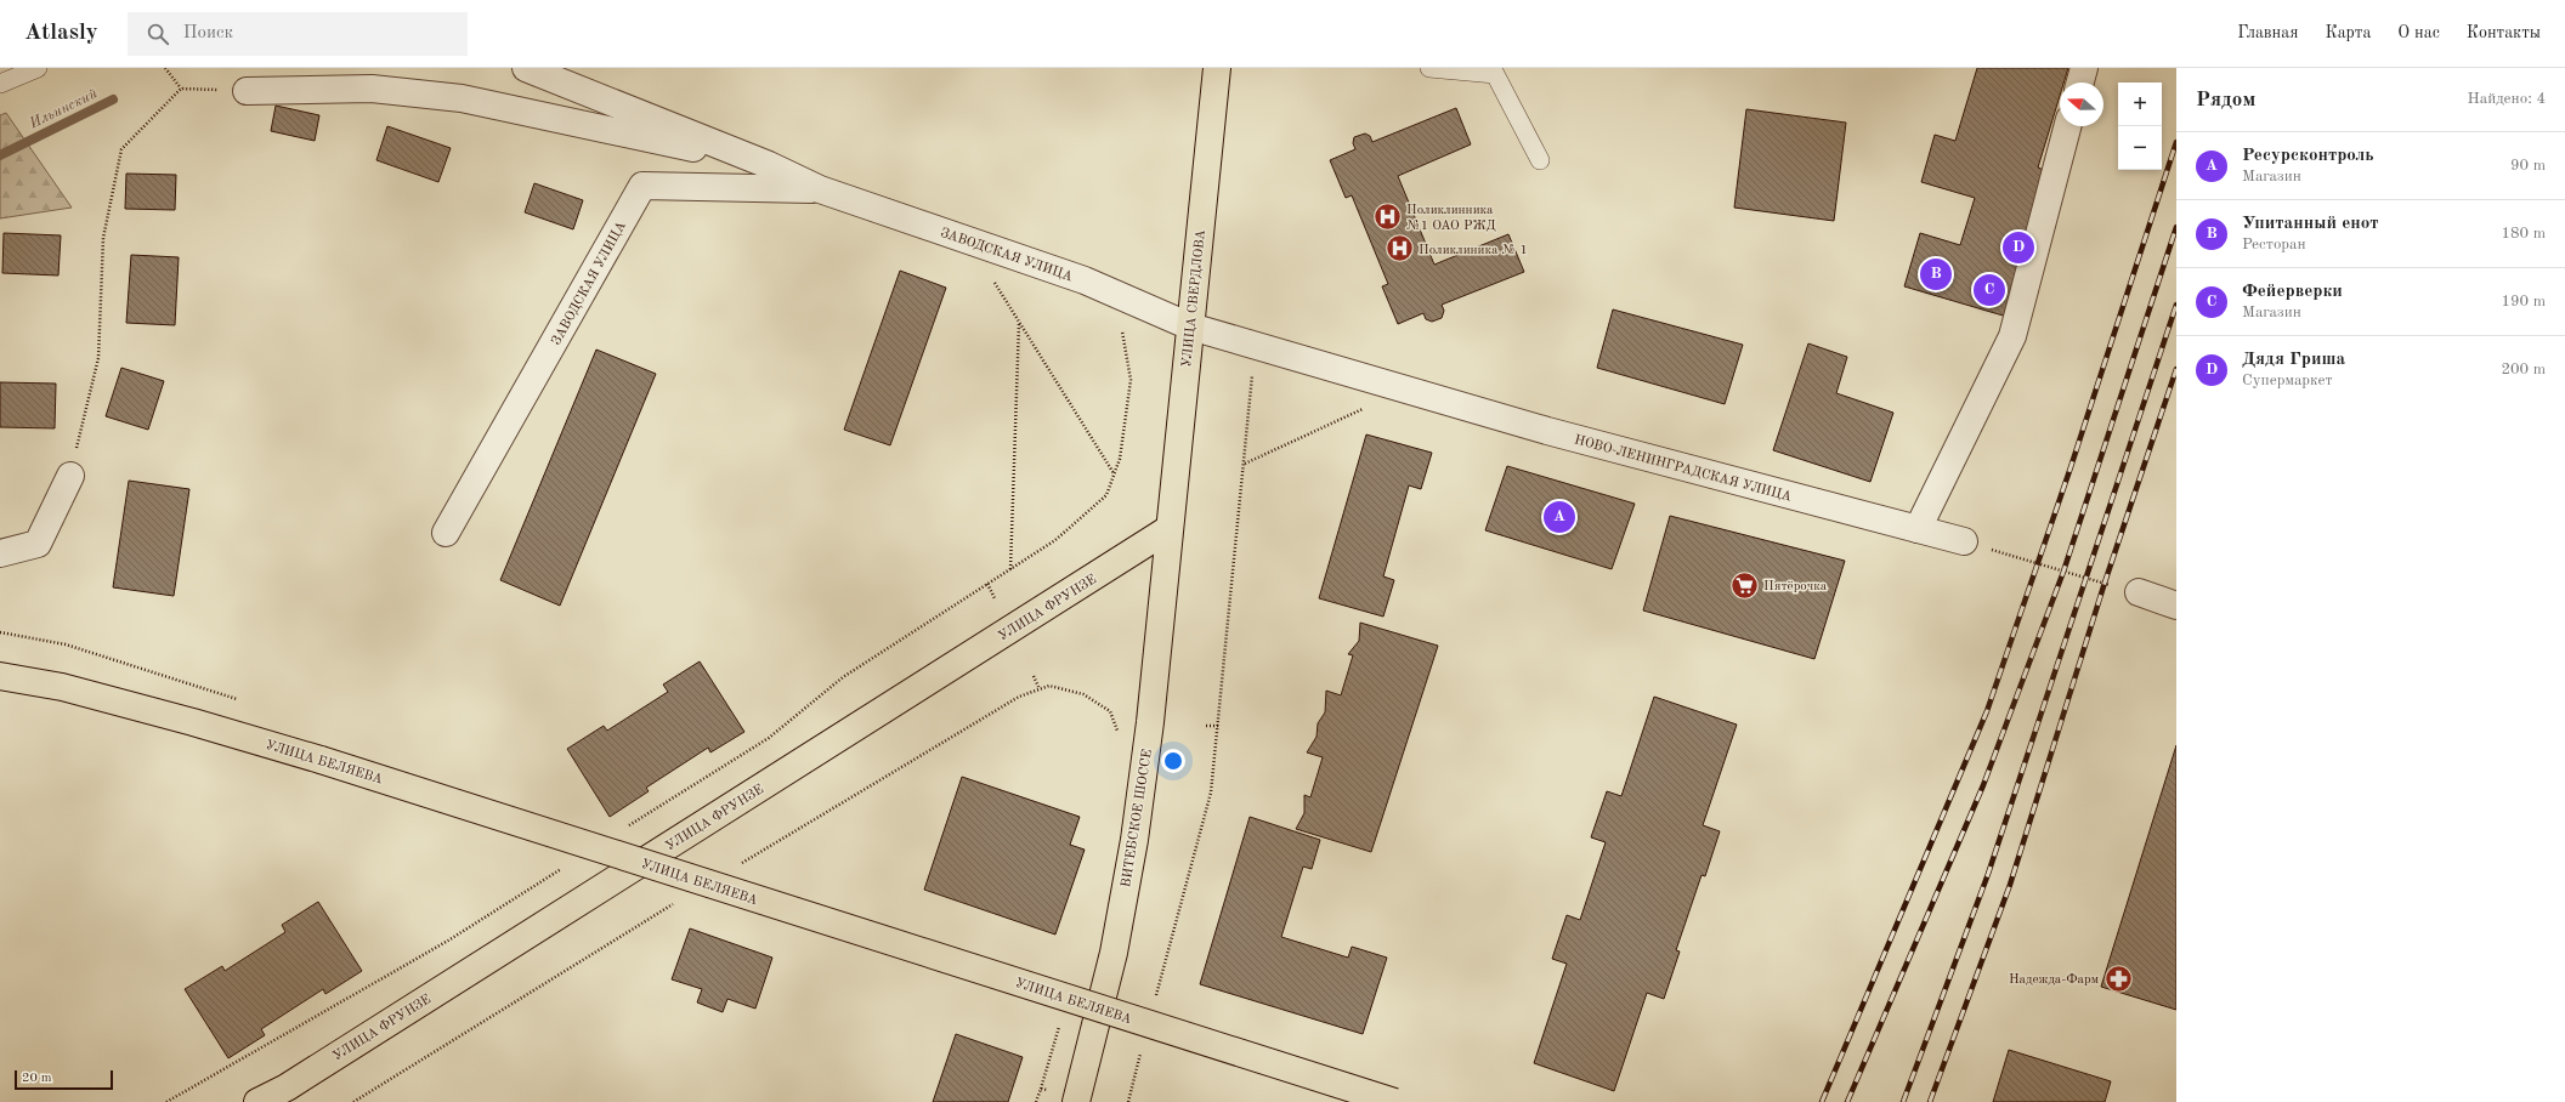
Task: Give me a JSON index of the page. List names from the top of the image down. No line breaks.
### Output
{"streets":{"main road":["УЛИЦА СВЕРДЛОВА","УЛИЦА ФРУНЗЕ","УЛИЦА БЕЛЯЕВА","ВИТЕБСКОЕ ШОССЕ"],"street":["ЗАВОДСКАЯ УЛИЦА","НОВО-ЛЕНИНГРАДСКАЯ УЛИЦА"]},"crossings":[["ЗАВОДСКАЯ УЛИЦА","УЛИЦА СВЕРДЛОВА"],["ЗАВОДСКАЯ УЛИЦА","НОВО-ЛЕНИНГРАДСКАЯ УЛИЦА"],["УЛИЦА СВЕРДЛОВА","НОВО-ЛЕНИНГРАДСКАЯ УЛИЦА"],["УЛИЦА СВЕРДЛОВА","УЛИЦА ФРУНЗЕ"],["УЛИЦА СВЕРДЛОВА","ВИТЕБСКОЕ ШОССЕ"],["УЛИЦА ФРУНЗЕ","ВИТЕБСКОЕ ШОССЕ"]],"water":["Ильинский"],"places":{"hospital":["Поликлинника №1 ОАО РЖД","Поликлиника № 1"],"supermarket":["Пятёрочка"],"pharmacy":["Надежда-Фарм"]},"scale_bar":"20 m","north":"left","page":{"header":"Atlasly","search":"Поиск","nav":["Главная","Карта","О нас","Контакты"],"heading":["Рядом","Найдено: 4"],"map_buttons":["+","−"],"list":[{"mark":"A","name":"Ресурсконтроль","note":"Магазин","value":"90 m"},{"mark":"B","name":"Упитанный енот","note":"Ресторан","value":"180 m"},{"mark":"C","name":"Фейерверки","note":"Магазин","value":"190 m"},{"mark":"D","name":"Дядя Гриша","note":"Супермаркет","value":"200 m"}],"pins":["D","B","C","A"],"scale":"20 m"}}
